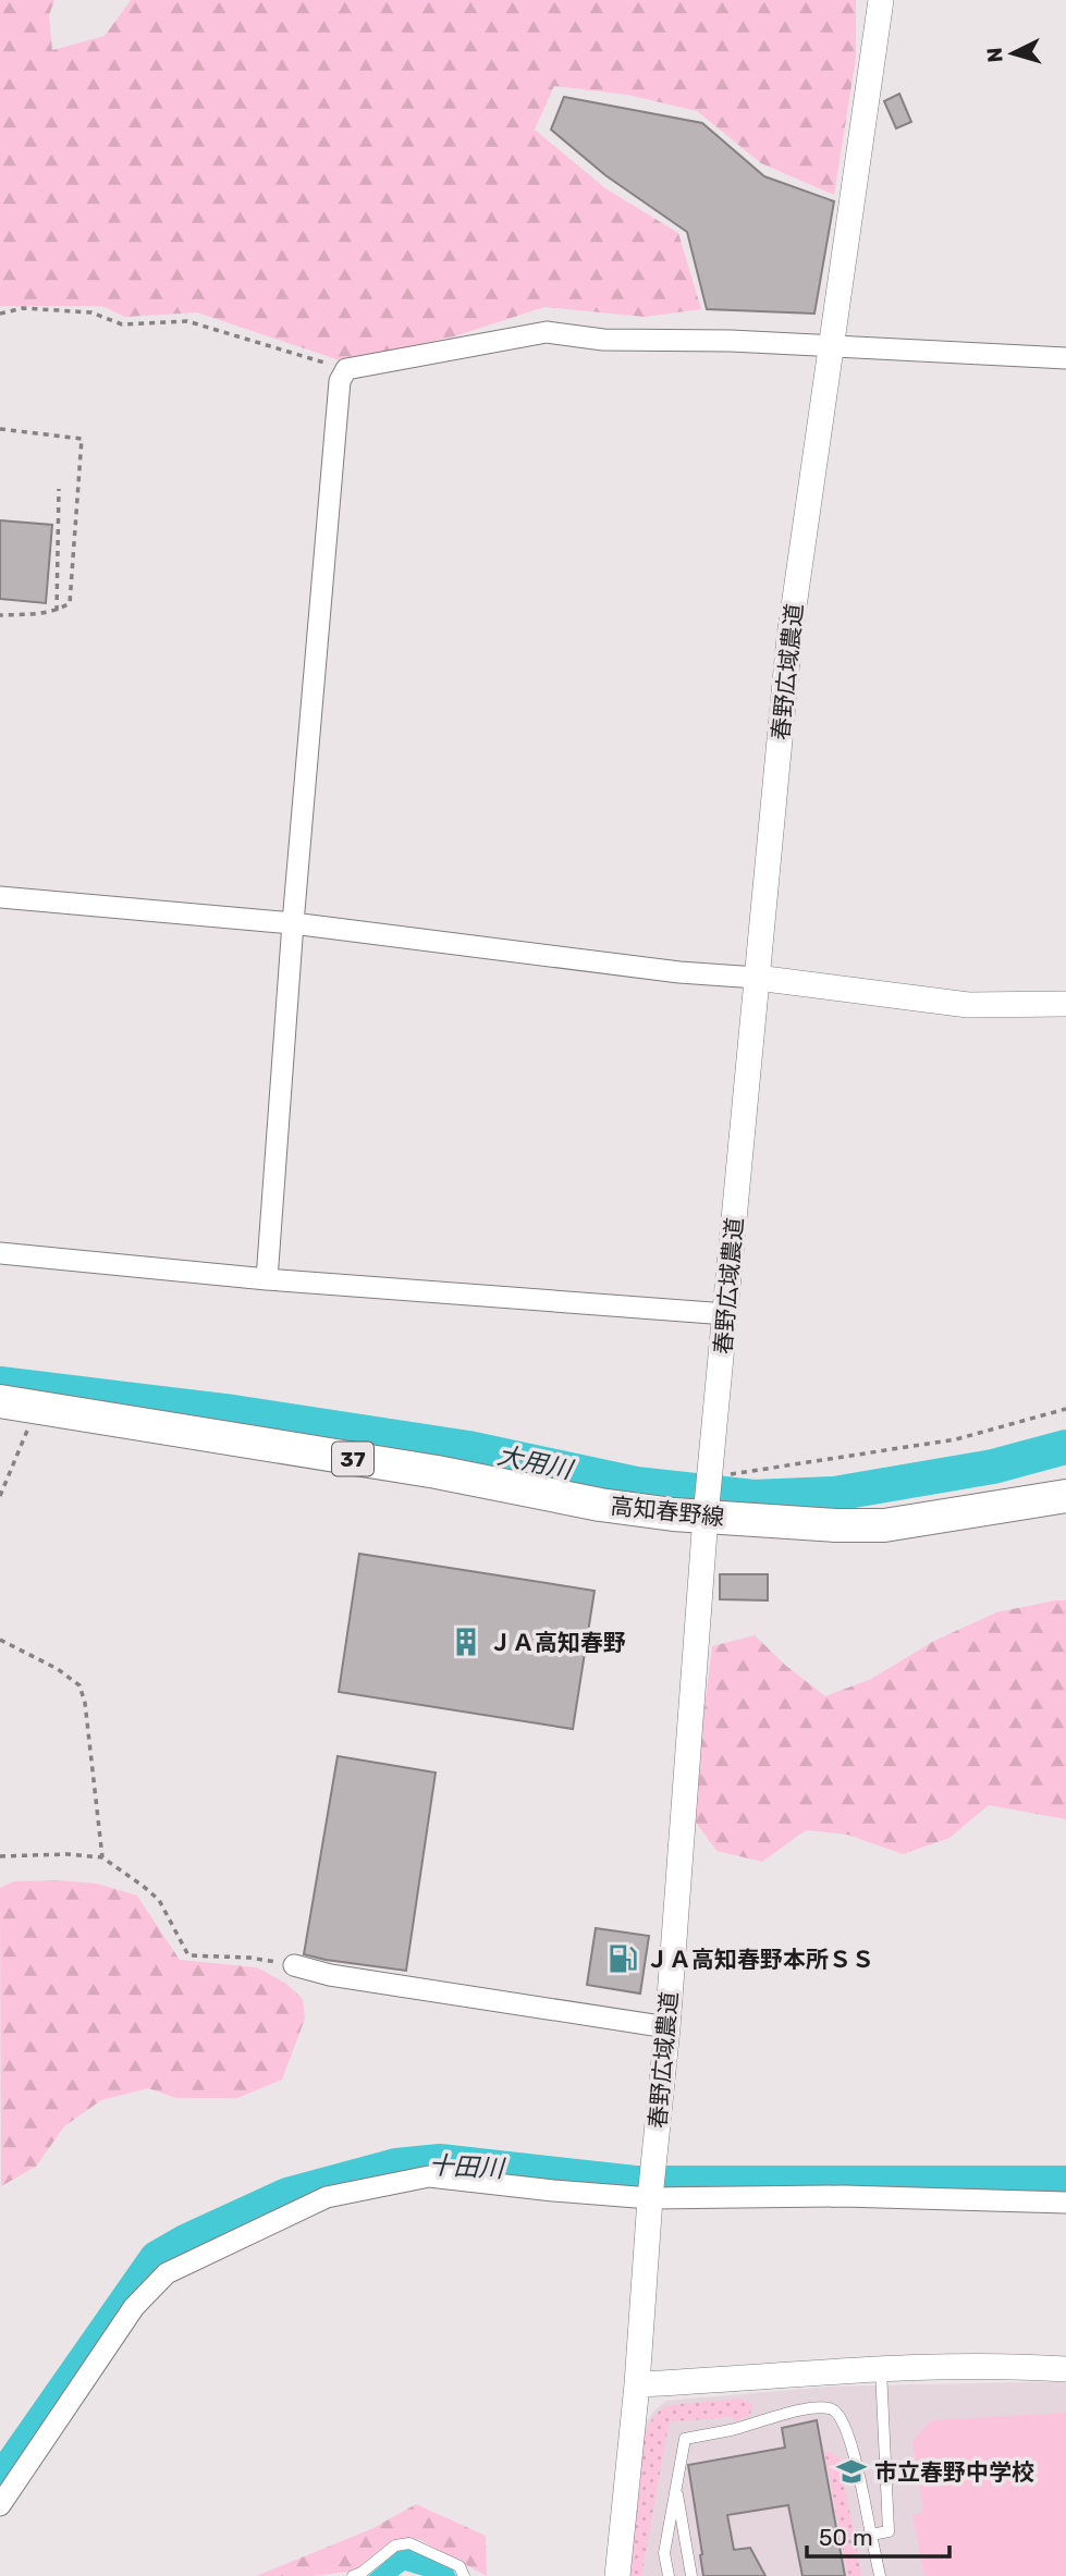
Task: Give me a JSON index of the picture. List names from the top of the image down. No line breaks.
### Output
{"streets":{"main road":["37","高知春野線"],"street":["春野広域農道"]},"crossings":[["春野広域農道","高知春野線"]],"water":["大用川","十田川"],"places":{"building":["ＪＡ高知春野"],"fuel station":["ＪＡ高知春野本所ＳＳ"],"school or university":["市立春野中学校"]},"scale_bar":"50 m","north":"left"}
